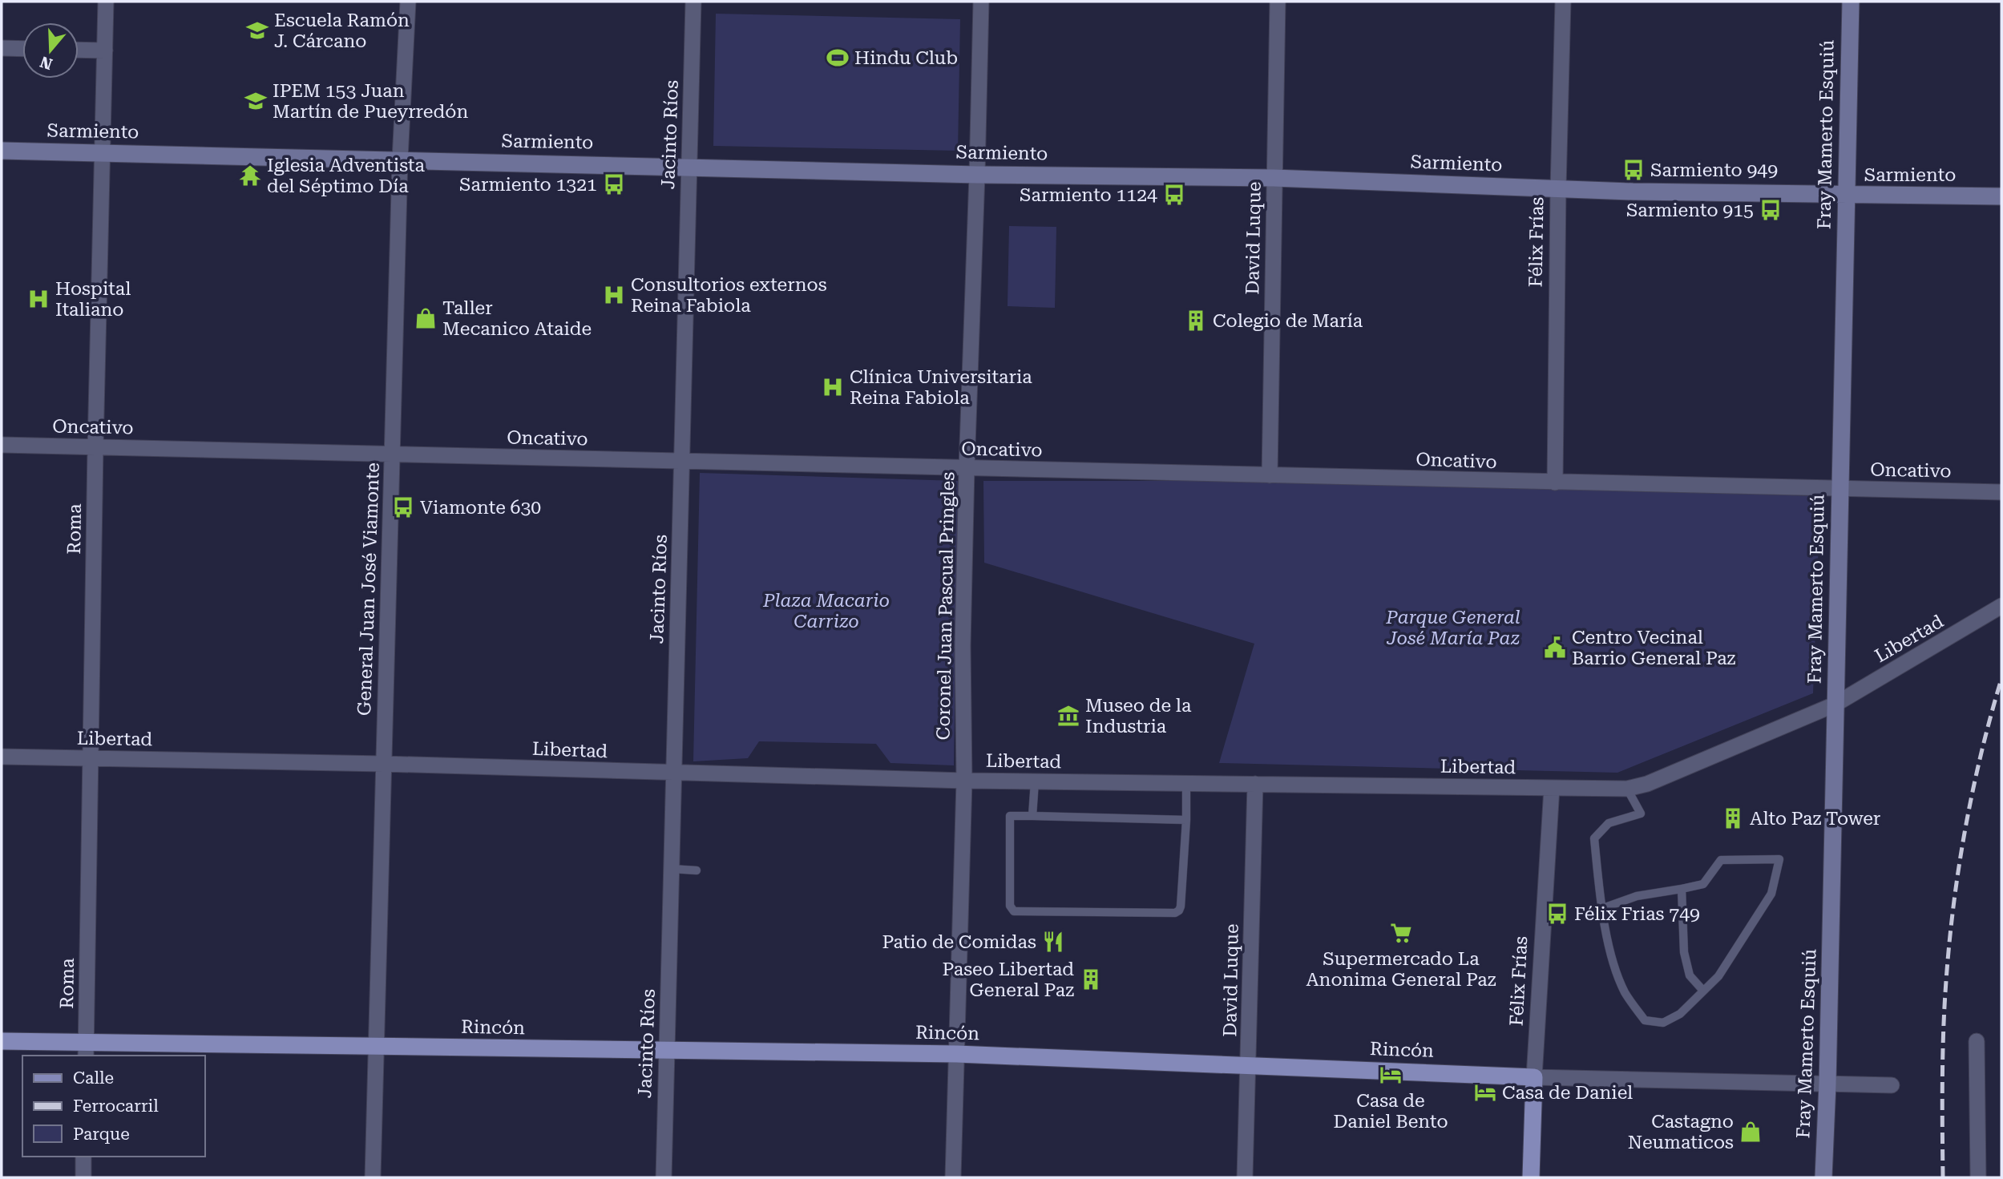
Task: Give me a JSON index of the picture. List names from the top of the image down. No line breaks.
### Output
{"streets":{"main road":["Sarmiento","Fray Mamerto Esquiú","Félix Frías","Rincón"],"street":["Jacinto Ríos","David Luque","Oncativo","Roma","General Juan José Viamonte","Coronel Juan Pascual Pringles","Libertad"]},"crossings":[["Sarmiento","Jacinto Ríos"],["Sarmiento","Fray Mamerto Esquiú"],["Sarmiento","David Luque"],["Sarmiento","Félix Frías"],["Sarmiento","Roma"],["Sarmiento","General Juan José Viamonte"],["Sarmiento","Coronel Juan Pascual Pringles"],["Jacinto Ríos","Oncativo"],["Jacinto Ríos","Libertad"],["Jacinto Ríos","Rincón"],["Fray Mamerto Esquiú","Oncativo"],["Fray Mamerto Esquiú","Libertad"],["Fray Mamerto Esquiú","Rincón"],["David Luque","Oncativo"],["David Luque","Libertad"],["David Luque","Rincón"],["Félix Frías","Oncativo"],["Félix Frías","Libertad"],["Félix Frías","Rincón"],["Oncativo","Roma"],["Oncativo","General Juan José Viamonte"],["Oncativo","Coronel Juan Pascual Pringles"],["Roma","Libertad"],["Roma","Rincón"],["General Juan José Viamonte","Libertad"],["General Juan José Viamonte","Rincón"],["Coronel Juan Pascual Pringles","Libertad"],["Coronel Juan Pascual Pringles","Rincón"]],"parks":["Plaza Macario Carrizo","Parque General José María Paz"],"places":{"school or university":["Escuela Ramón J. Cárcano","IPEM 153 Juan Martín de Pueyrredón"],"sports":["Hindu Club"],"bus stop":["Sarmiento 949","Sarmiento 1321","Sarmiento 1124","Sarmiento 915","Viamonte 630","Félix Frias 749"],"temple":["Iglesia Adventista del Séptimo Día"],"hospital":["Consultorios externos Reina Fabiola","Hospital Italiano","Clínica Universitaria Reina Fabiola"],"shop":["Taller Mecanico Ataide","Castagno Neumaticos"],"building":["Colegio de María","Alto Paz Tower","Paseo Libertad General Paz"],"public building":["Centro Vecinal Barrio General Paz"],"museum":["Museo de la Industria"],"supermarket":["Supermercado La Anonima General Paz"],"restaurant":["Patio de Comidas"],"hotel":["Casa de Daniel Bento","Casa de Daniel"]},"legend":["Calle","Ferrocarril","Parque"],"north":"bottom"}
